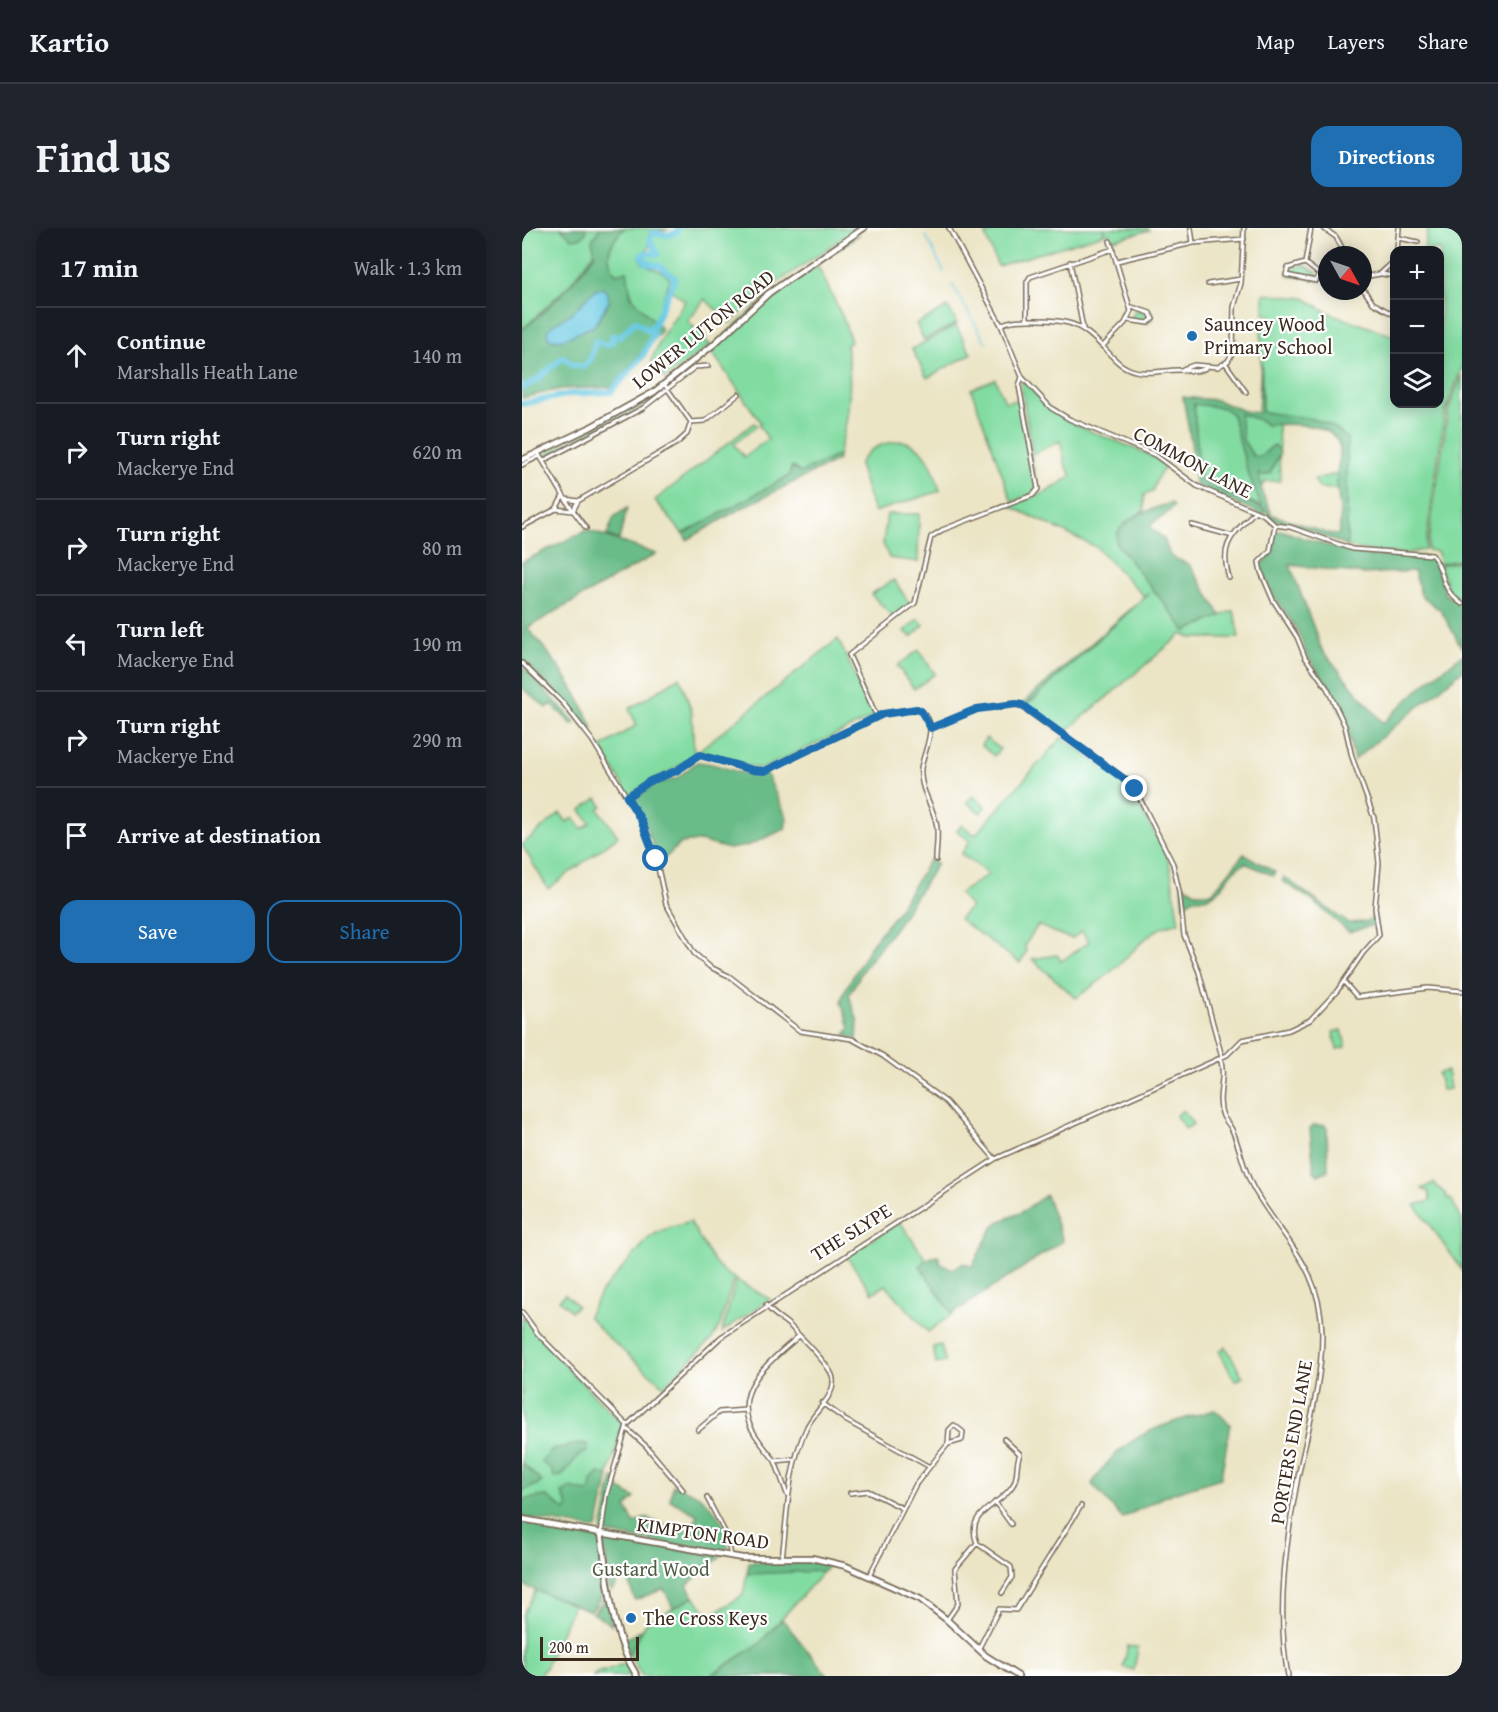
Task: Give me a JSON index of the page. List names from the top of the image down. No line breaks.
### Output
{"streets":{"main road":["LOWER LUTON ROAD","KIMPTON ROAD"],"street":["COMMON LANE","THE SLYPE","PORTERS END LANE"]},"crossings":[["COMMON LANE","THE SLYPE"],["THE SLYPE","PORTERS END LANE"]],"parks":["Gustard Wood"],"places":["Sauncey Wood Primary School","The Cross Keys"],"scale_bar":"200 m","north":"bottom right","page":{"header":"Kartio","nav":["Map","Layers","Share"],"title":"Find us","buttons":["Directions",["Save","Share"]],"heading":["17 min","Walk · 1.3 km"],"map_buttons":["+","−"],"list":[["Continue","Marshalls Heath Lane","140 m"],["Turn right","Mackerye End","620 m"],["Turn right","Mackerye End","80 m"],["Turn left","Mackerye End","190 m"],["Turn right","Mackerye End","290 m"],"Arrive at destination"],"scale":"200 m"}}
